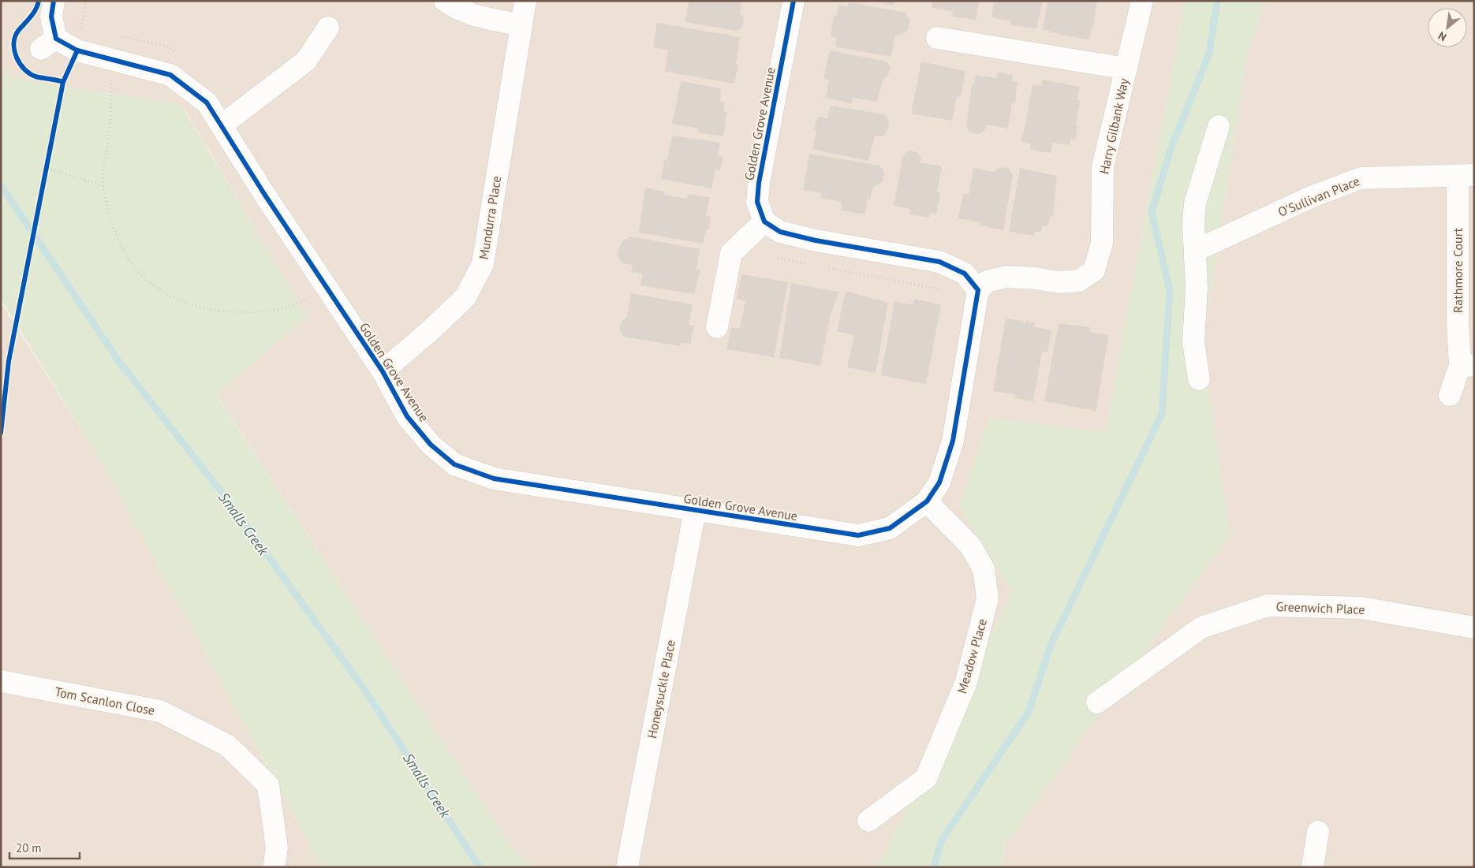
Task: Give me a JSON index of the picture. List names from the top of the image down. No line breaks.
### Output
{"streets":{"street":["Golden Grove Avenue","Harry Gilbank Way","O'Sullivan Place","Mundurra Place","Rathmore Court","Greenwich Place","Meadow Place","Honeysuckle Place","Tom Scanlon Close"]},"crossings":[["Golden Grove Avenue","Harry Gilbank Way"],["Golden Grove Avenue","Mundurra Place"],["Golden Grove Avenue","Meadow Place"],["Golden Grove Avenue","Honeysuckle Place"],["O'Sullivan Place","Rathmore Court"]],"water":["Smalls Creek"],"scale_bar":"20 m","north":"bottom left"}
